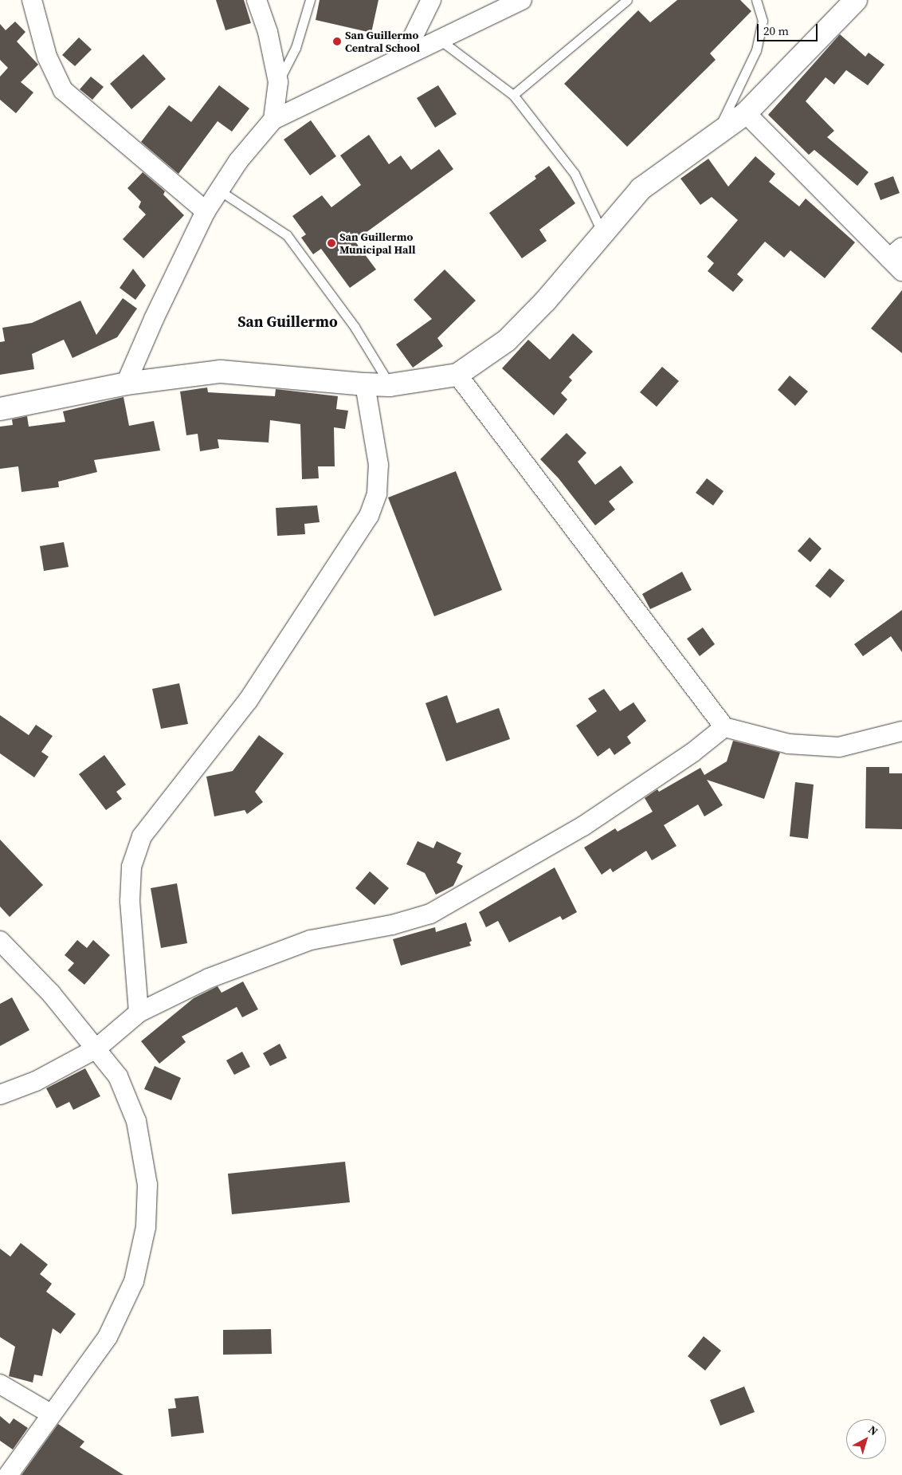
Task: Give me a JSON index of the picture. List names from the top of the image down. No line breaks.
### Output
{"districts":["San Guillermo"],"places":["San Guillermo Central School","San Guillermo Municipal Hall"],"scale_bar":"20 m","north":"top right"}
